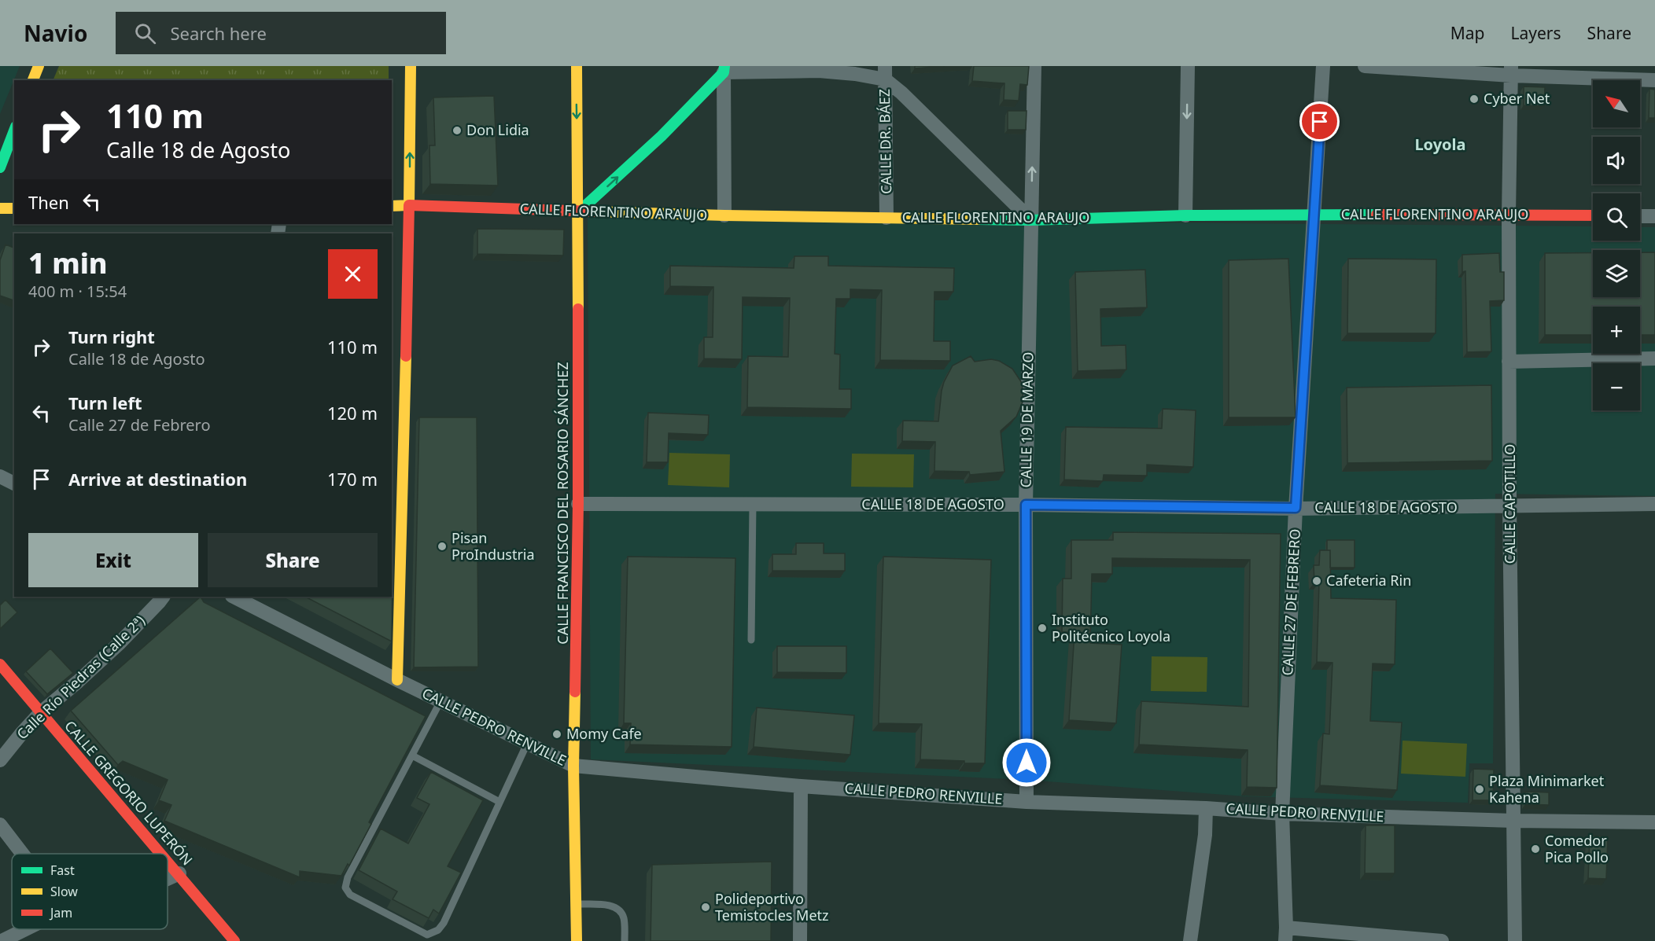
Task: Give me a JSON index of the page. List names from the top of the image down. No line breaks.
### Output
{"streets":{"street":["CALLE DR. BÁEZ","CALLE FLORENTINO ARAUJO","CALLE 19 DE MARZO","CALLE FRANCISCO DEL ROSARIO SÁNCHEZ","CALLE CAPOTILLO","CALLE 18 DE AGOSTO","CALLE 27 DE FEBRERO","Calle Río Piedras (Calle 2ª)","CALLE PEDRO RENVILLE","CALLE GREGORIO LUPERÓN"]},"crossings":[["CALLE DR. BÁEZ","CALLE FLORENTINO ARAUJO"],["CALLE FLORENTINO ARAUJO","CALLE 19 DE MARZO"],["CALLE FLORENTINO ARAUJO","CALLE FRANCISCO DEL ROSARIO SÁNCHEZ"],["CALLE FLORENTINO ARAUJO","CALLE CAPOTILLO"],["CALLE FLORENTINO ARAUJO","CALLE 27 DE FEBRERO"],["CALLE 19 DE MARZO","CALLE 18 DE AGOSTO"],["CALLE 19 DE MARZO","CALLE PEDRO RENVILLE"],["CALLE FRANCISCO DEL ROSARIO SÁNCHEZ","CALLE 18 DE AGOSTO"],["CALLE FRANCISCO DEL ROSARIO SÁNCHEZ","CALLE PEDRO RENVILLE"],["CALLE CAPOTILLO","CALLE 18 DE AGOSTO"],["CALLE CAPOTILLO","CALLE PEDRO RENVILLE"],["CALLE 18 DE AGOSTO","CALLE 27 DE FEBRERO"],["CALLE 27 DE FEBRERO","CALLE PEDRO RENVILLE"],["Calle Río Piedras (Calle 2ª)","CALLE GREGORIO LUPERÓN"]],"districts":["Loyola"],"places":["Cyber Net","Don Lidia","Pisan ProIndustria","Cafeteria Rin","Instituto Politécnico Loyola","Momy Cafe","Plaza Minimarket Kahena","Comedor Pica Pollo","Polideportivo Temistocles Metz"],"legend":["Fast","Slow","Jam"],"north":"top left","page":{"header":"Navio","search":"Search here","nav":["Map","Layers","Share"],"map_buttons":["+","−"],"turn":["110 m","Calle 18 de Agosto"],"then":"Then","heading":["1 min","400 m · 15:54"],"list":[{"name":"Turn right","note":"Calle 18 de Agosto","value":"110 m"},{"name":"Turn left","note":"Calle 27 de Febrero","value":"120 m"},{"name":"Arrive at destination","value":"170 m"}],"buttons":["Exit","Share"]}}
